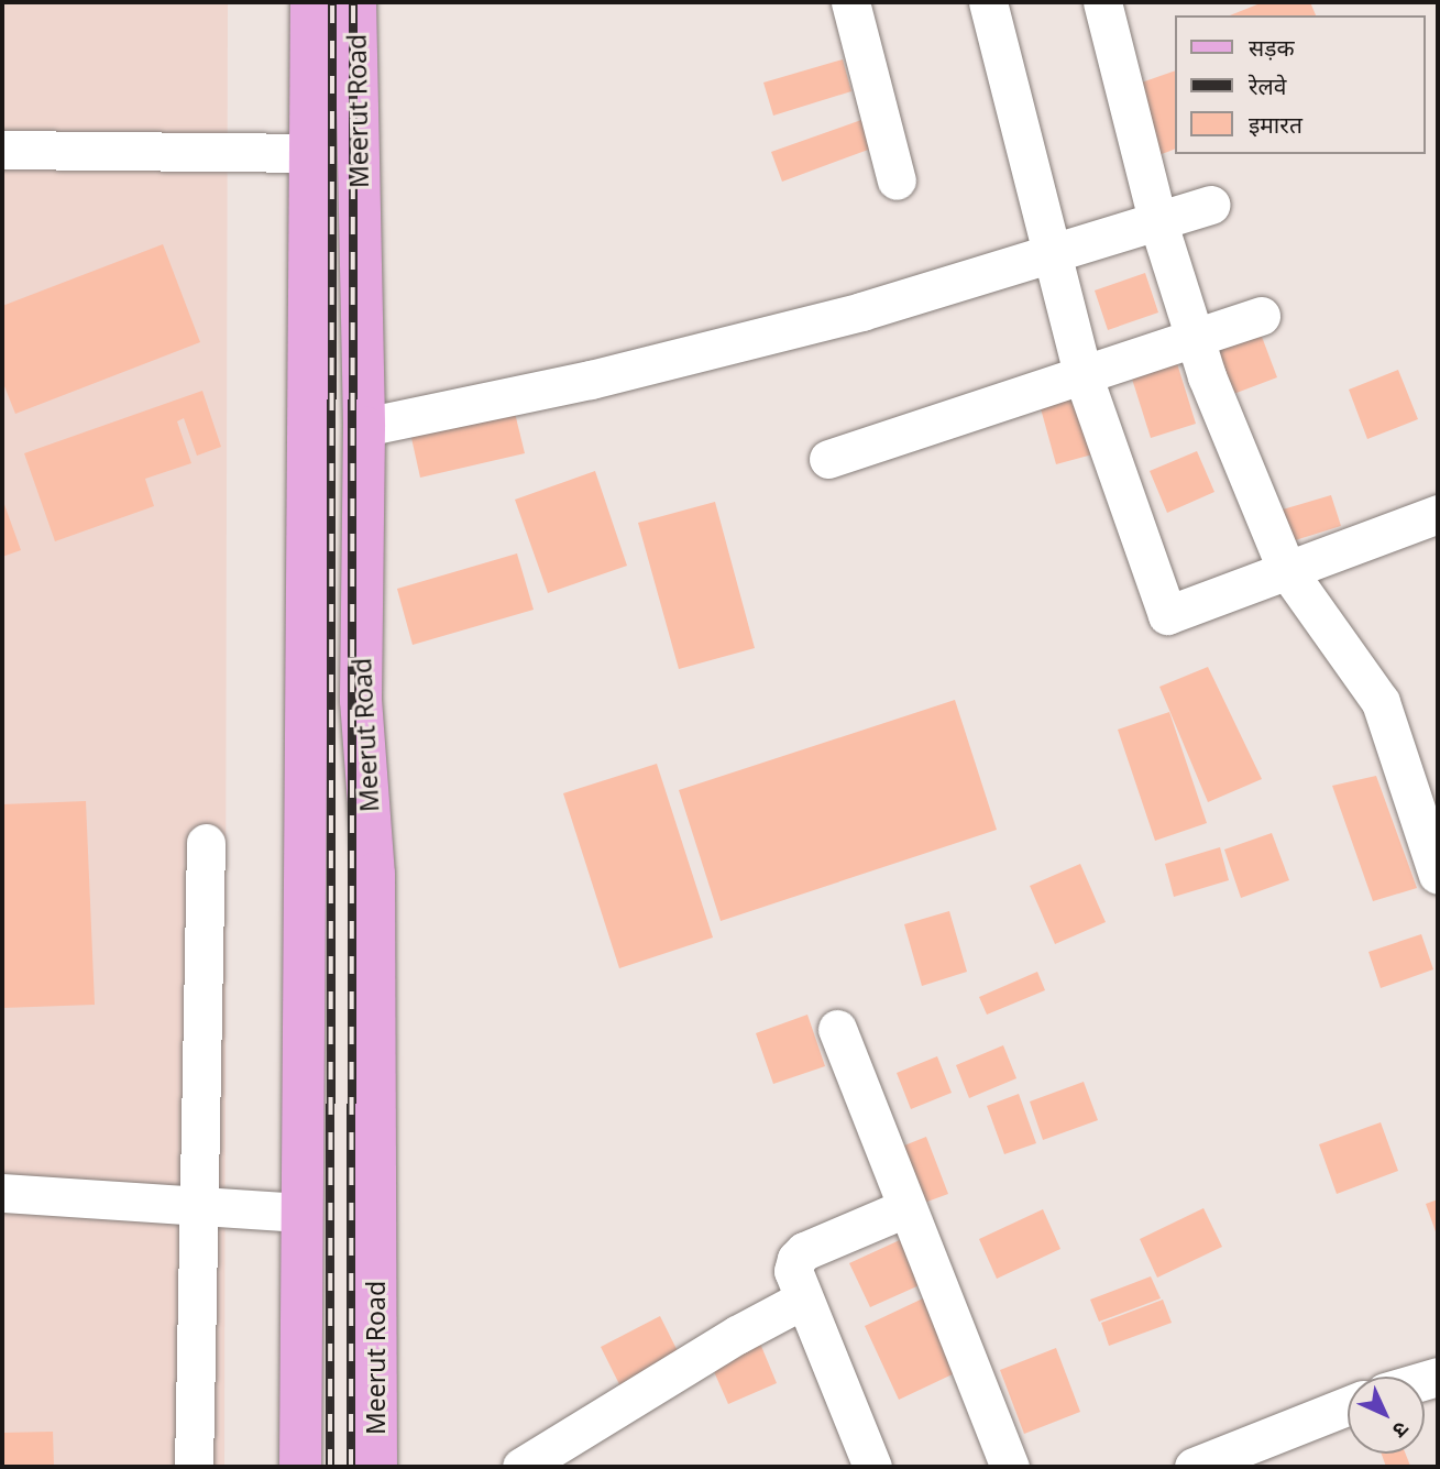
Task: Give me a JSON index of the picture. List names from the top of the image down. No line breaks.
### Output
{"streets":{"main road":["Meerut Road"]},"legend":["सड़क","रेलवे","इमारत"],"north":"bottom right"}
